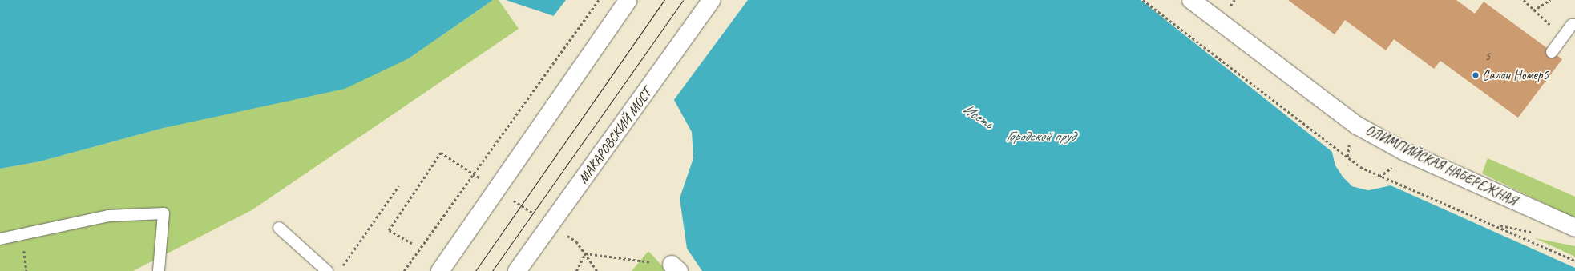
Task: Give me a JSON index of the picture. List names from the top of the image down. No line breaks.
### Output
{"streets":{"main road":["МАКАРОВСКИЙ МОСТ","ОЛИМПИЙСКАЯ НАБЕРЕЖНАЯ"]},"water":["Исеть","Городской пруд"],"places":["Салон Номер5"],"house_numbers":["5"]}
